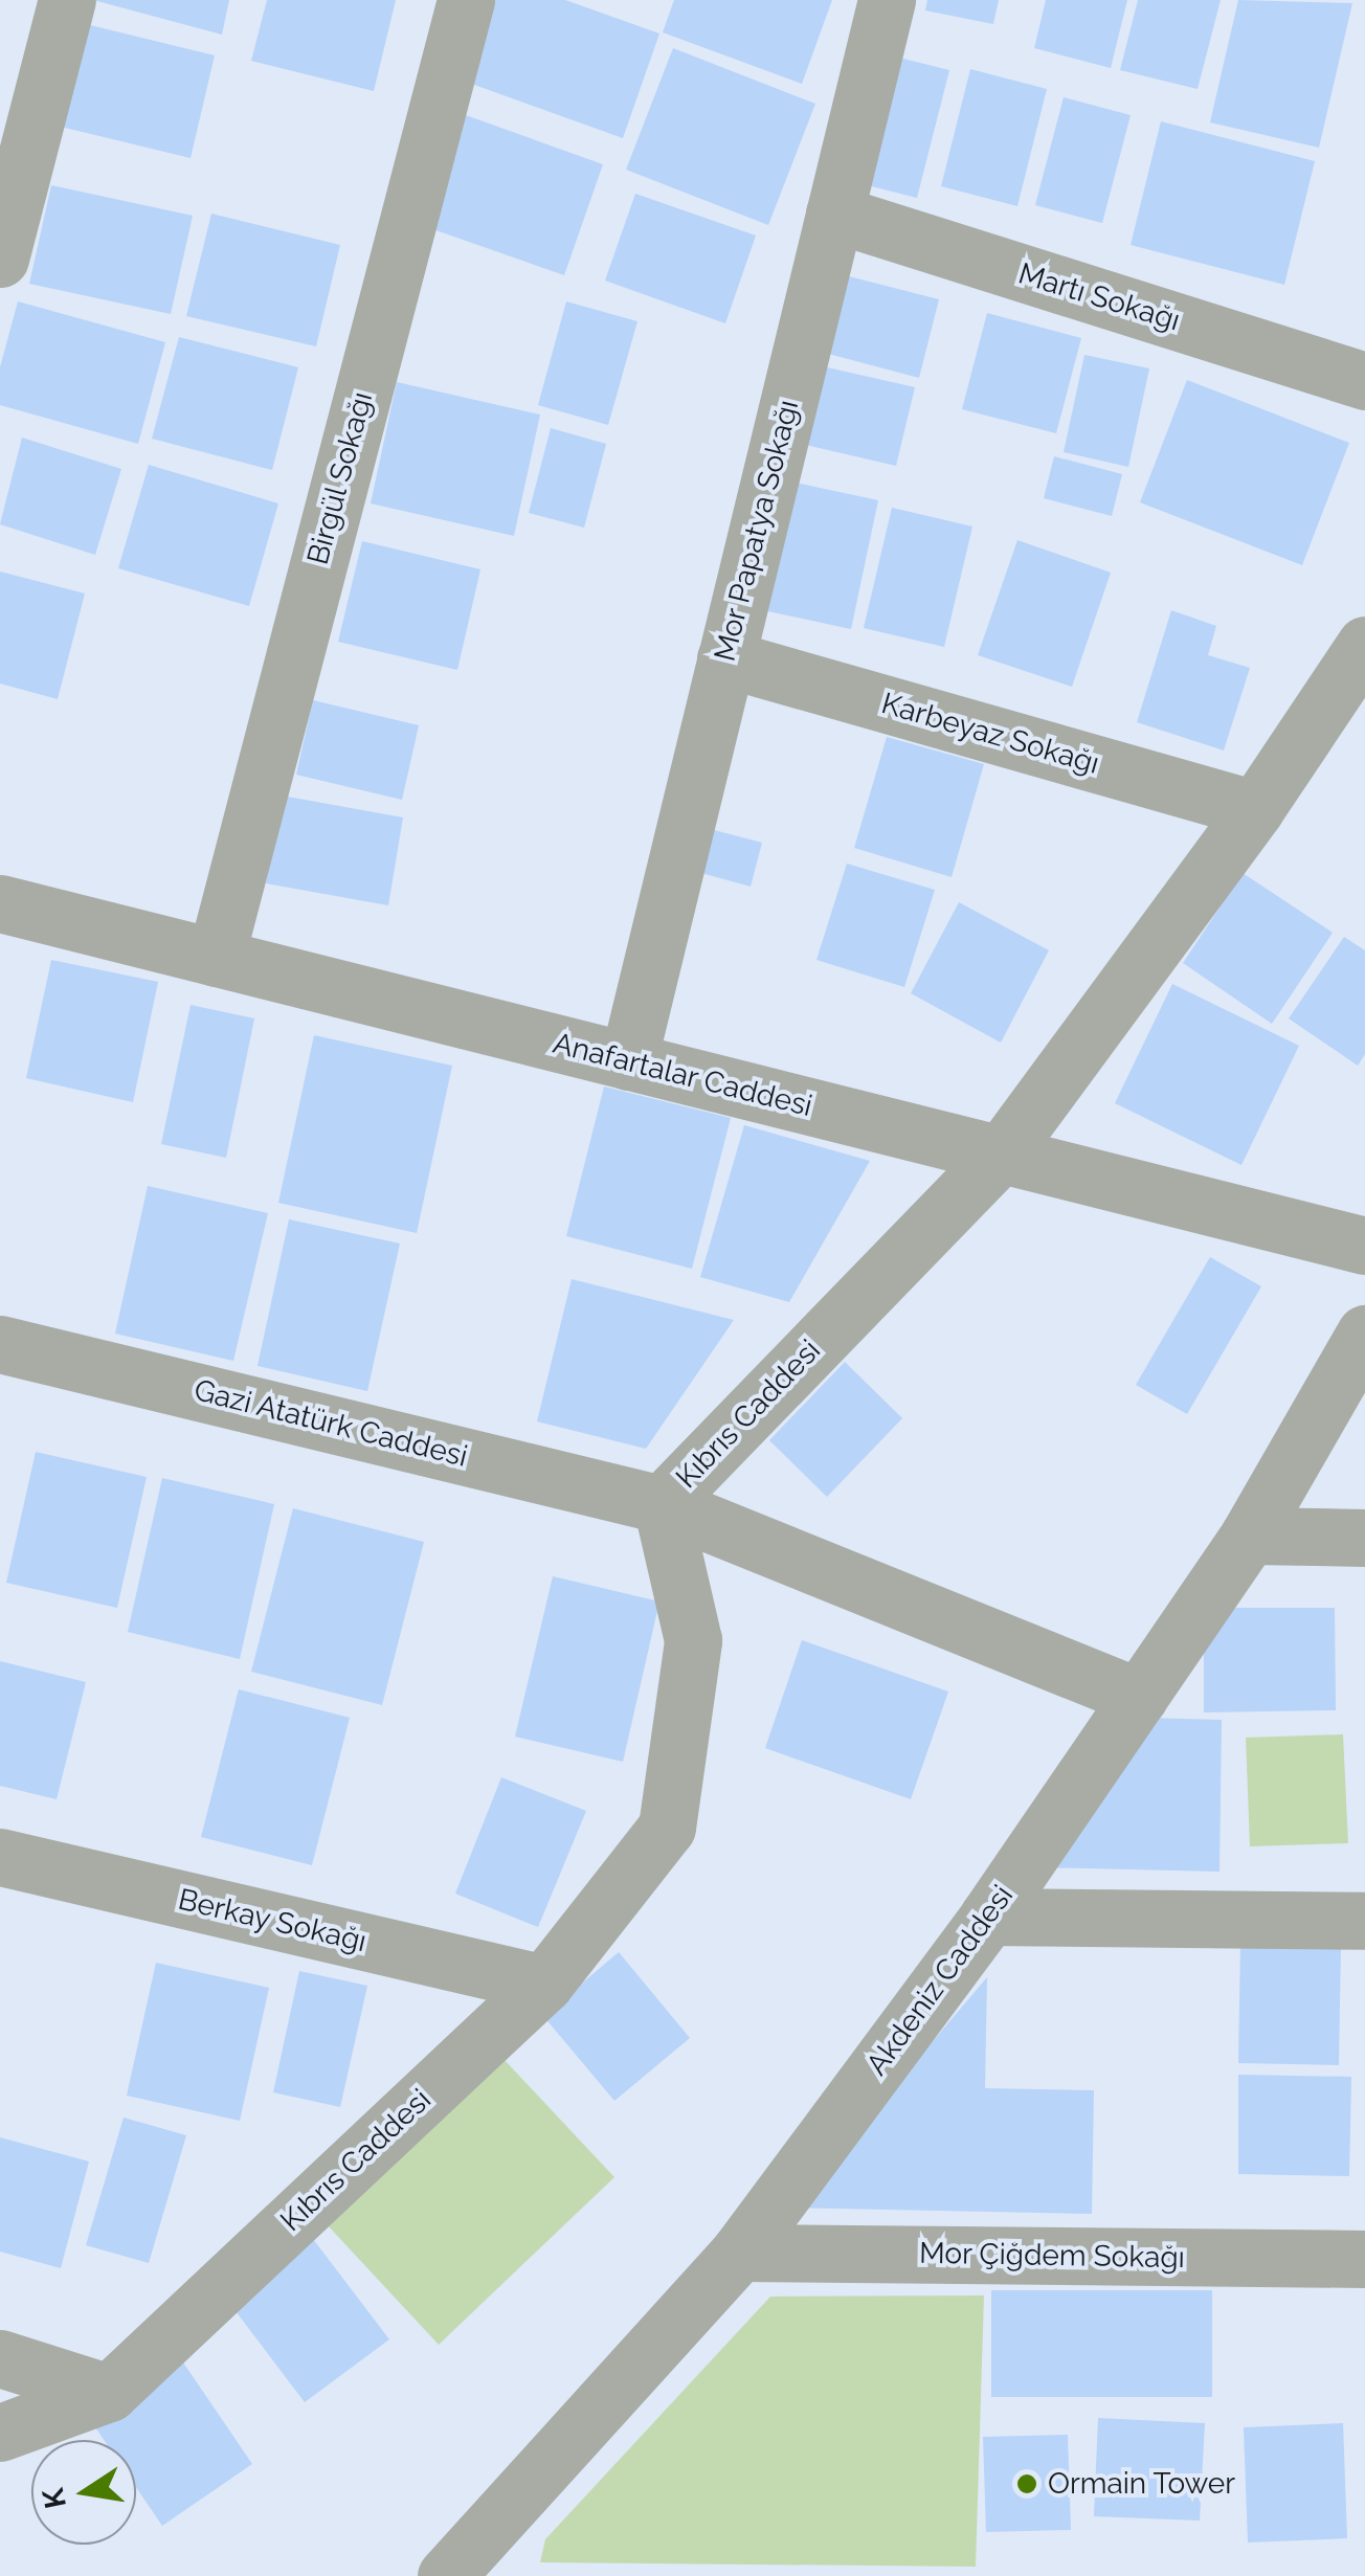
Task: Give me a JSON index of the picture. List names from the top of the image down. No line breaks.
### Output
{"streets":{"street":["Martı Sokağı","Birgül Sokağı","Mor Papatya Sokağı","Karbeyaz Sokağı","Anafartalar Caddesi","Kıbrıs Caddesi","Gazi Atatürk Caddesi","Berkay Sokağı","Akdeniz Caddesi","Mor Çiğdem Sokağı"]},"crossings":[["Martı Sokağı","Mor Papatya Sokağı"],["Birgül Sokağı","Anafartalar Caddesi"],["Mor Papatya Sokağı","Karbeyaz Sokağı"],["Mor Papatya Sokağı","Anafartalar Caddesi"],["Karbeyaz Sokağı","Kıbrıs Caddesi"],["Anafartalar Caddesi","Kıbrıs Caddesi"],["Kıbrıs Caddesi","Gazi Atatürk Caddesi"],["Kıbrıs Caddesi","Berkay Sokağı"],["Gazi Atatürk Caddesi","Akdeniz Caddesi"],["Akdeniz Caddesi","Mor Çiğdem Sokağı"]],"places":["Ormain Tower"],"north":"left"}
